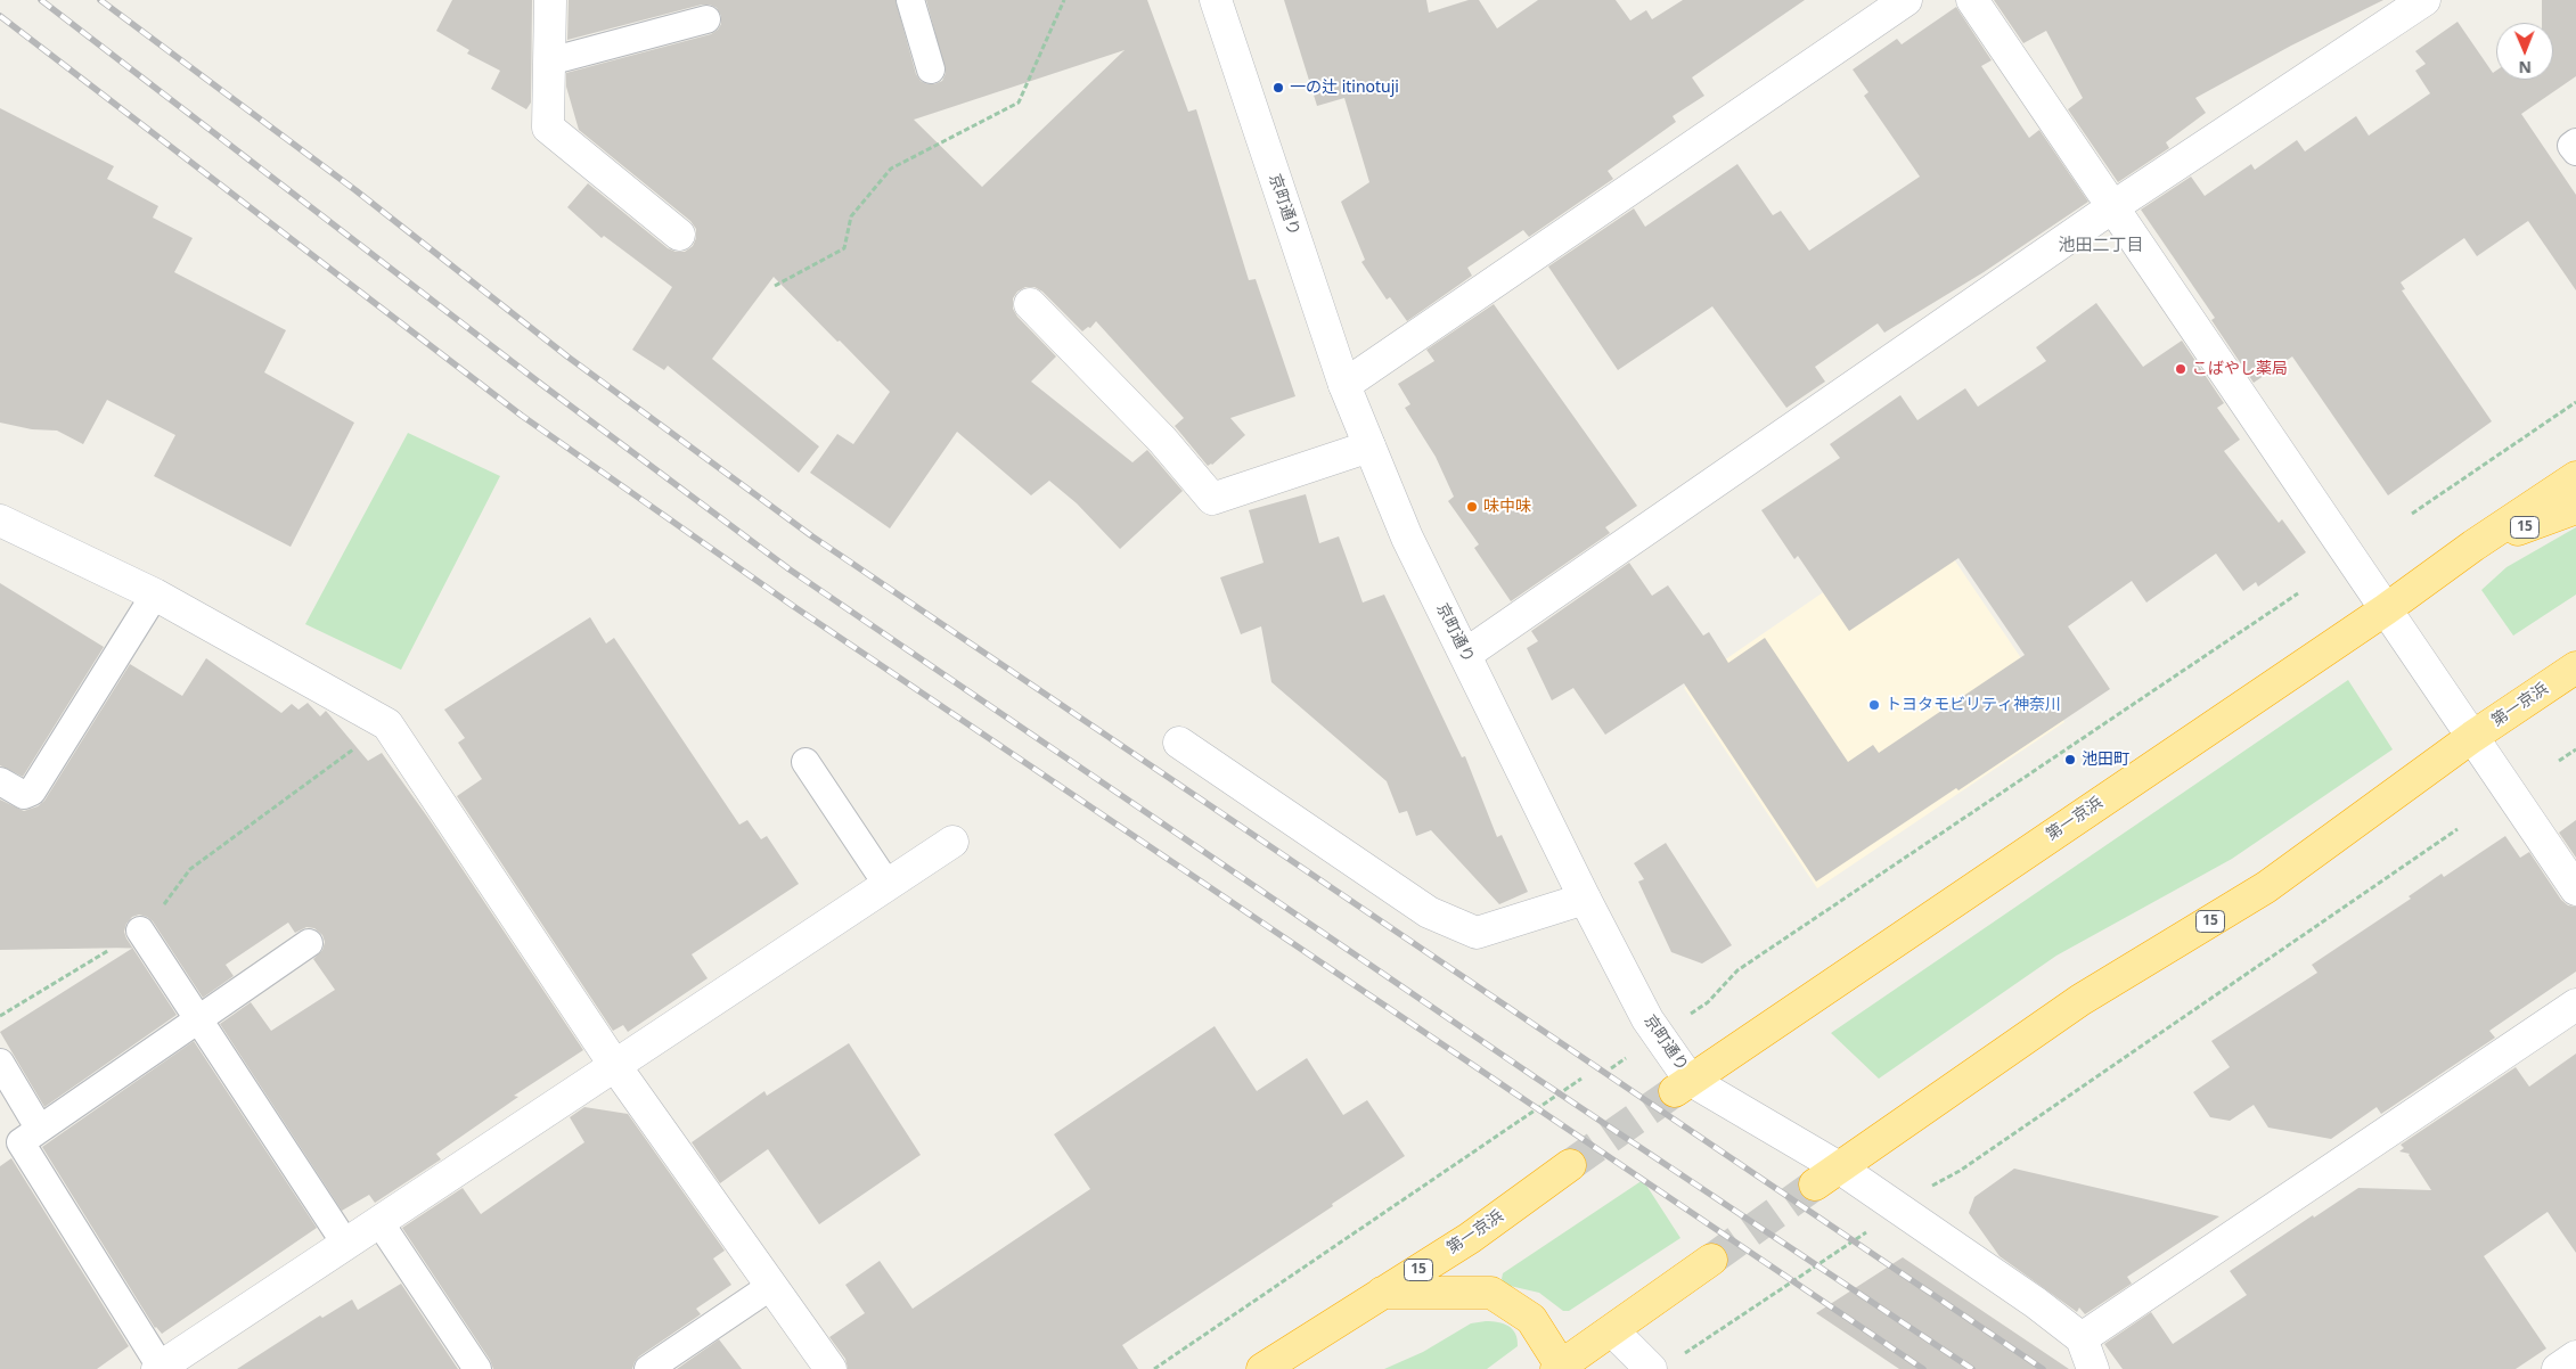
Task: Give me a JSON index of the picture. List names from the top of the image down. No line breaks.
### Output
{"streets":{"highway":["15","第一京浜"],"street":["京町通り"]},"crossings":[["京町通り","第一京浜"]],"districts":["池田二丁目"],"places":["一の辻 itinotuji","こばやし薬局","味中味","トヨタモビリティ神奈川","池田町"],"north":"bottom"}
